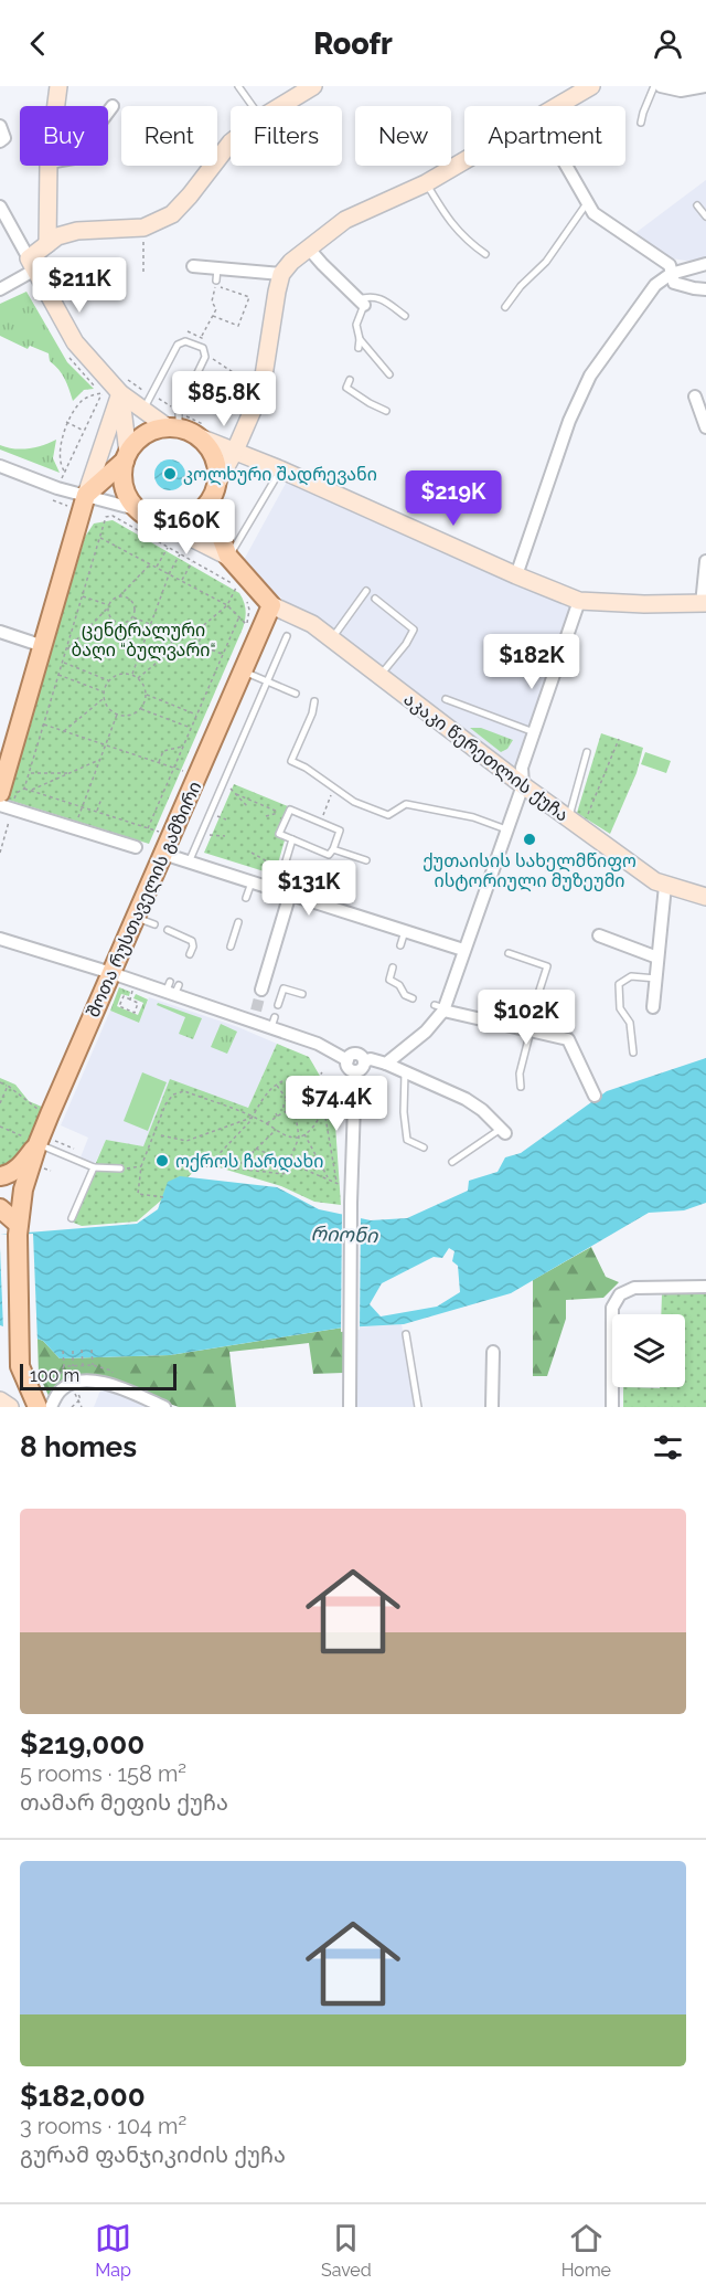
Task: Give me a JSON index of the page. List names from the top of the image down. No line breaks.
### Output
{"streets":{"main road":["აკაკი წერეთლის ქუჩა","შოთა რუსთაველის გამზირი"]},"crossings":[["აკაკი წერეთლის ქუჩა","შოთა რუსთაველის გამზირი"]],"water":["რიონი"],"parks":["ცენტრალური ბაღი “ბულვარი“"],"places":["კოლხური შადრევანი","ქუთაისის სახელმწიფო ისტორიული მუზეუმი","ოქროს ჩარდახი"],"scale_bar":"100 m","page":{"header":"Roofr","chip":["Buy","Rent","Filters","New","Apartment"],"price":["$211K","$85.8K","$219K","$160K","$182K","$131K","$102K","$74.4K"],"scale":"100 m","heading":"8 homes","list":[{"name":"$219,000","note":"5 rooms · 158 m² · თამარ მეფის ქუჩა"},{"name":"$182,000","note":"3 rooms · 104 m² · გურამ ფანჯიკიძის ქუჩა"}],"tabs":["Map","Saved","Home"]}}
